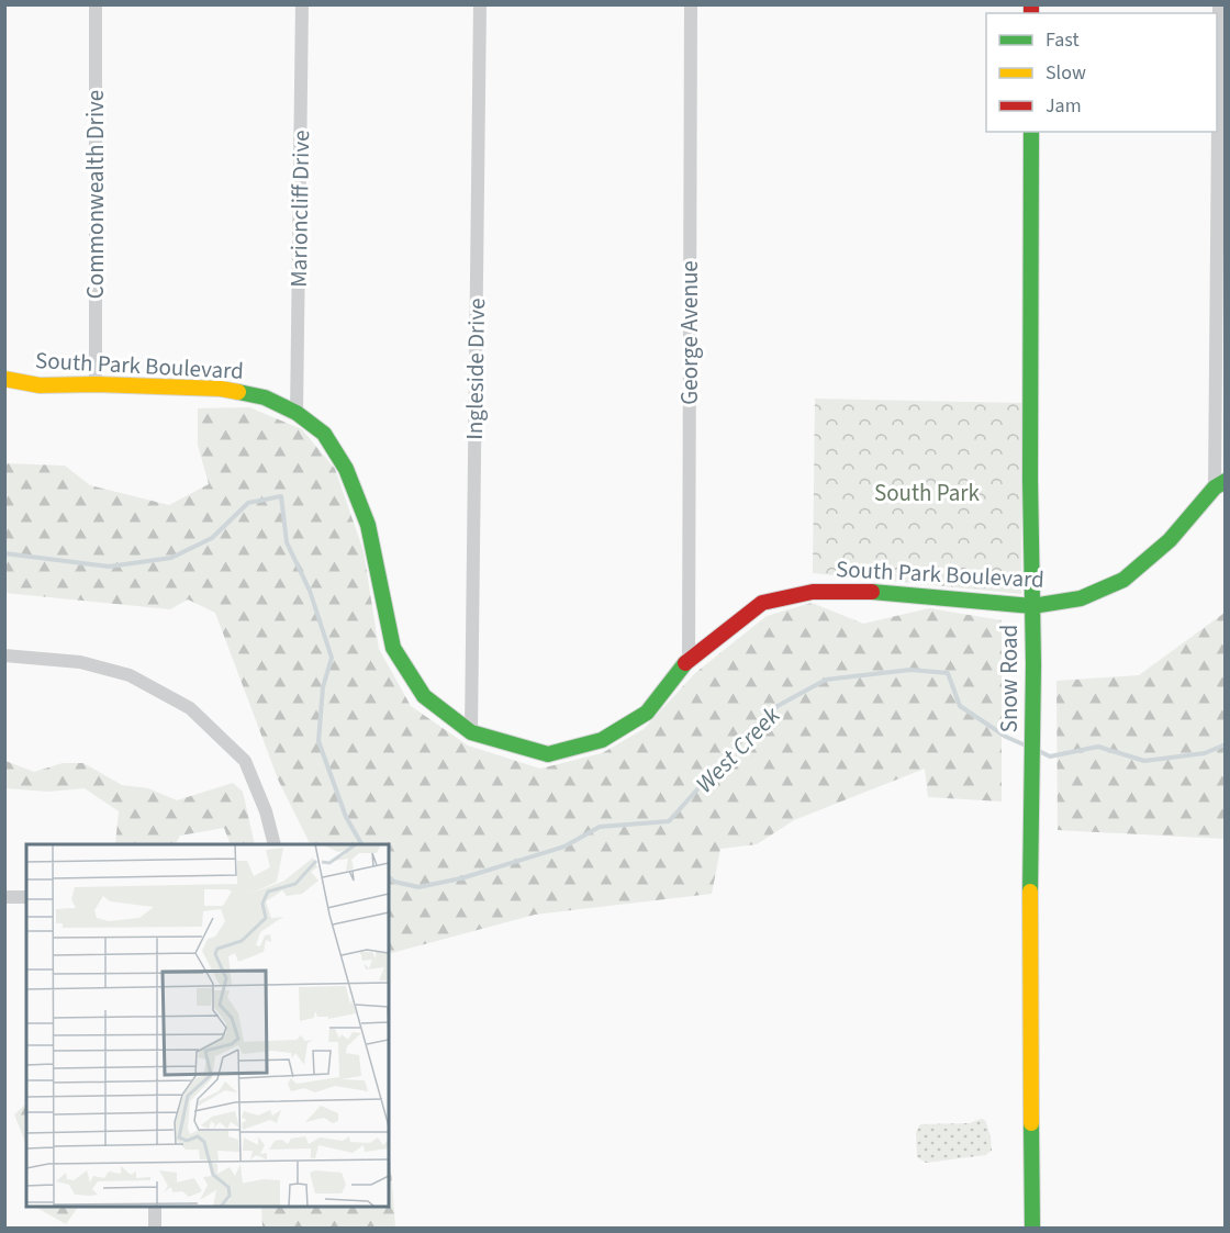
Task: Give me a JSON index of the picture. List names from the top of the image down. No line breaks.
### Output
{"streets":{"street":["Commonwealth Drive","Marioncliff Drive","George Avenue","South Park Boulevard","Ingleside Drive","Snow Road"]},"crossings":[["Commonwealth Drive","South Park Boulevard"],["Marioncliff Drive","South Park Boulevard"],["George Avenue","South Park Boulevard"],["South Park Boulevard","Ingleside Drive"],["South Park Boulevard","Snow Road"]],"water":["West Creek"],"parks":["South Park"],"legend":["Fast","Slow","Jam"]}
